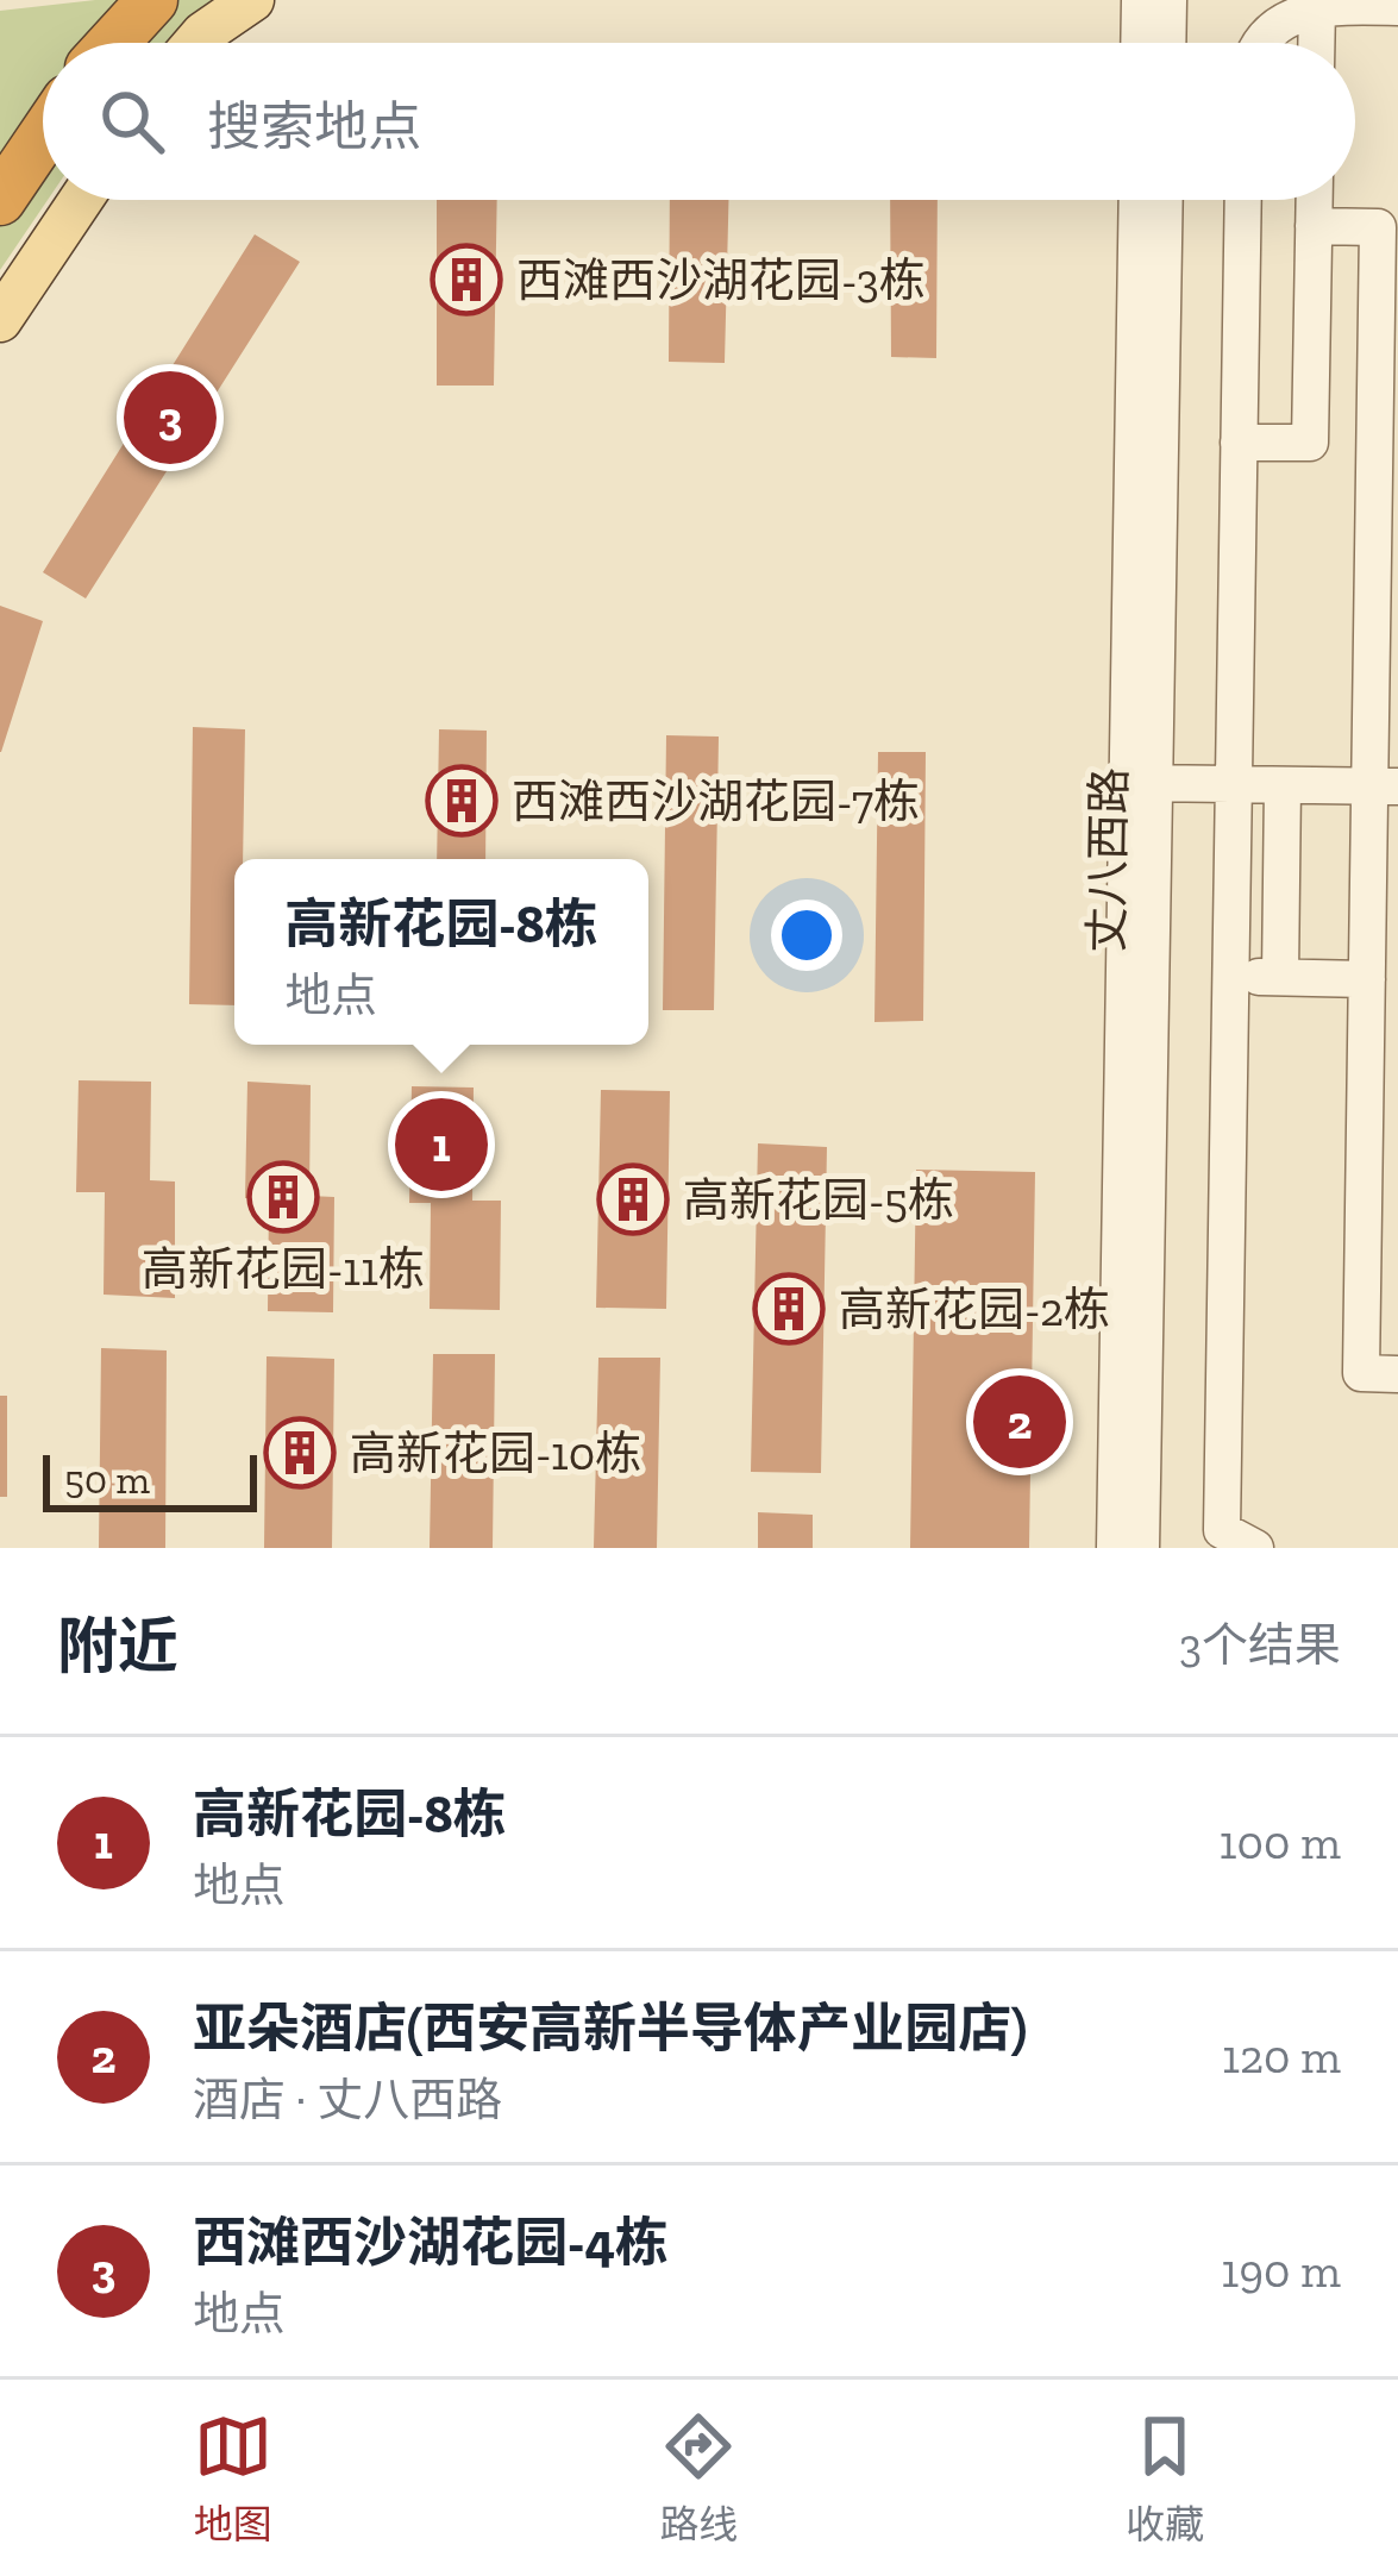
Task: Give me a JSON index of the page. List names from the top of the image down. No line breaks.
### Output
{"streets":{"street":["丈八西路"]},"places":{"building":["西滩西沙湖花园-3栋","西滩西沙湖花园-7栋","高新花园-11栋","高新花园-5栋","高新花园-2栋","高新花园-10栋"]},"scale_bar":"50 m","page":{"search":"搜索地点","pins":["3","1","2"],"popup":["高新花园-8栋","地点"],"scale":"50 m","heading":["附近","3个结果"],"list":[{"mark":"1","name":"高新花园-8栋","note":"地点","value":"100 m"},{"mark":"2","name":"亚朵酒店(西安高新半导体产业园店)","note":"酒店 · 丈八西路","value":"120 m"},{"mark":"3","name":"西滩西沙湖花园-4栋","note":"地点","value":"190 m"}],"nav":["地图","路线","收藏"]}}
